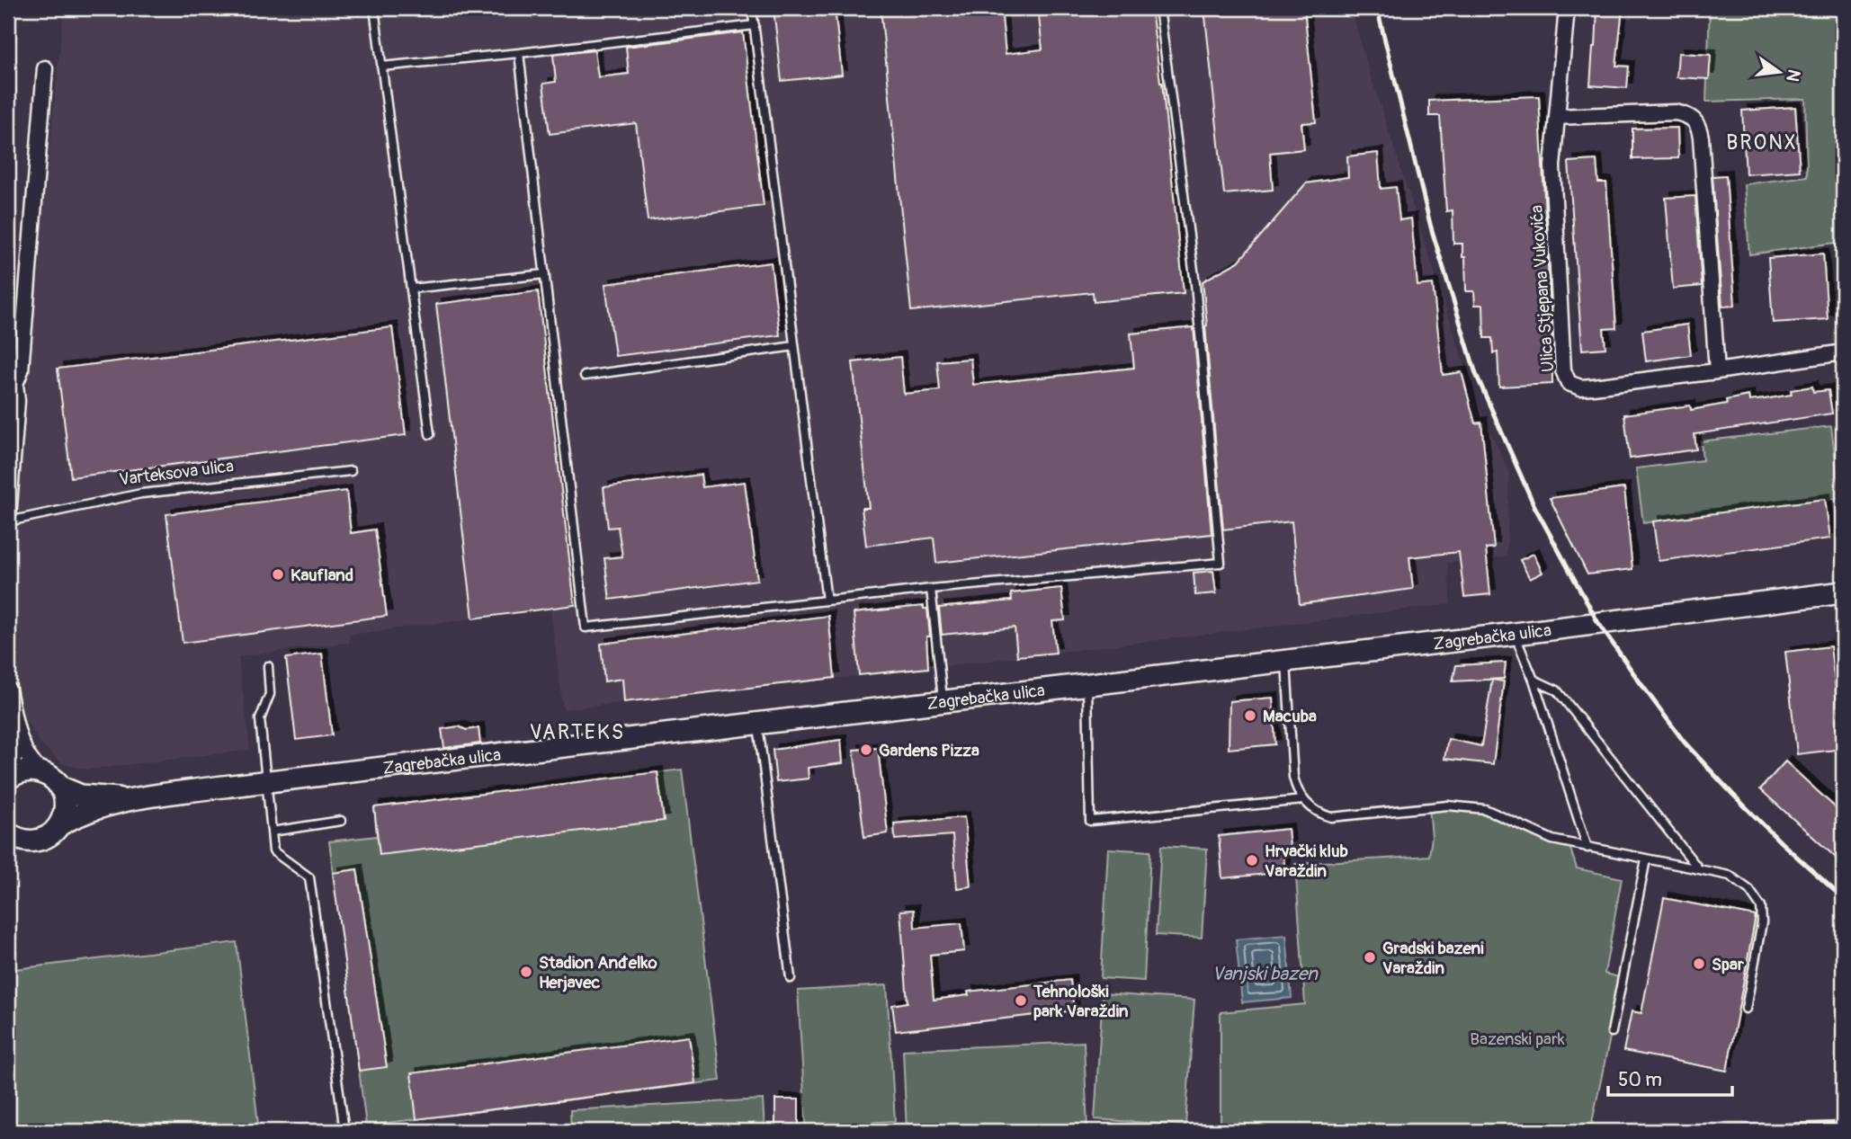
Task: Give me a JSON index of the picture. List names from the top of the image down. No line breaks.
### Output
{"streets":{"main road":["Zagrebačka ulica"],"street":["Ulica Stjepana Vukovića","Varteksova ulica"]},"districts":["BRONX","VARTEKS"],"water":["Vanjski bazen"],"parks":["Bazenski park"],"places":["Kaufland","Macuba","Gardens Pizza","Hrvački klub Varaždin","Gradski bazeni Varaždin","Spar","Stadion Anđelko Herjavec","Tehnološki park Varaždin"],"scale_bar":"50 m","north":"right"}
